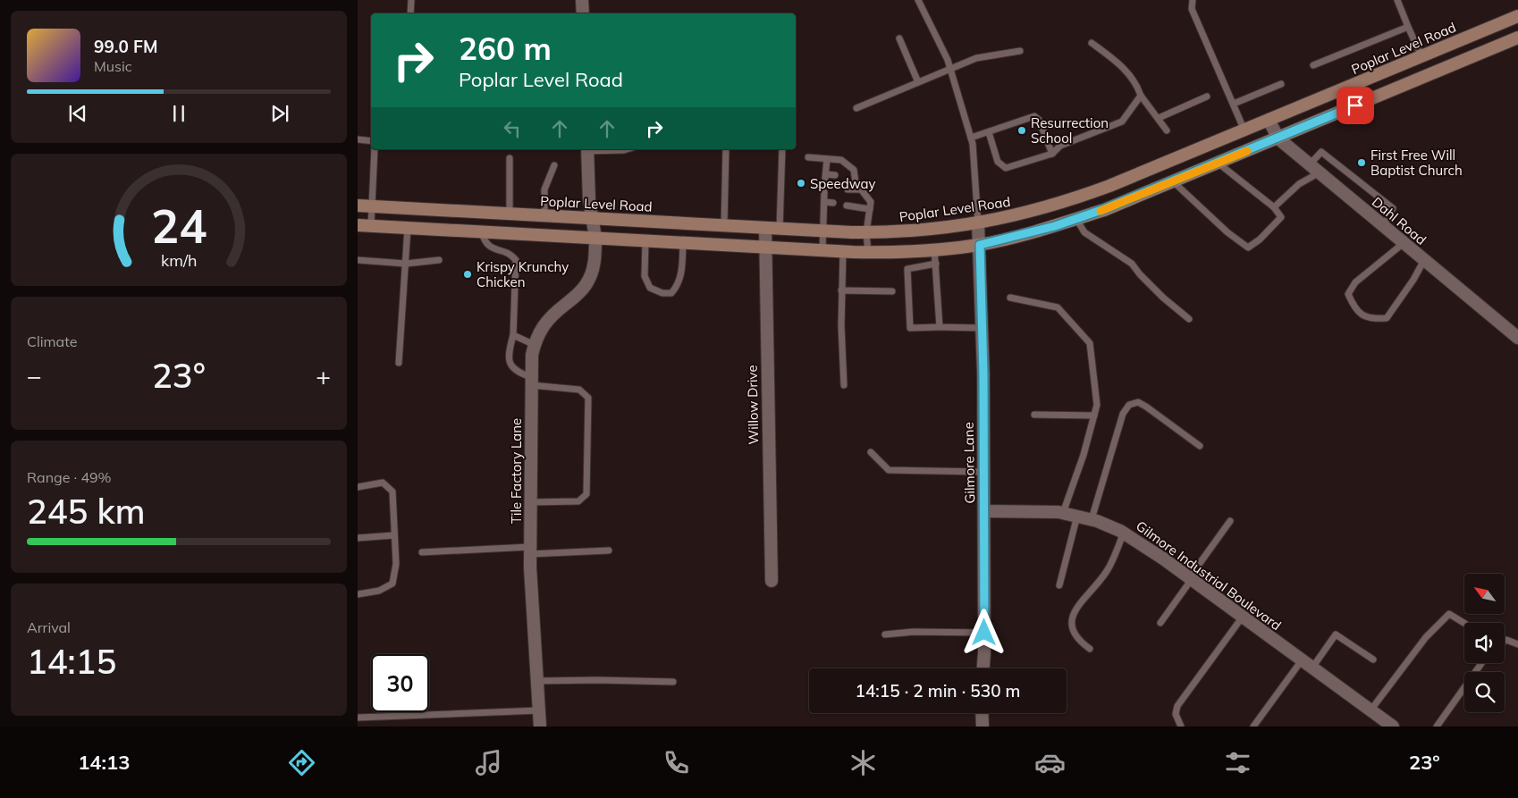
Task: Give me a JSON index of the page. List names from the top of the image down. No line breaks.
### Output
{"streets":{"main road":["Poplar Level Road"],"street":["Dahl Road","Willow Drive","Gilmore Lane","Tile Factory Lane","Gilmore Industrial Boulevard"]},"crossings":[["Poplar Level Road","Dahl Road"],["Poplar Level Road","Willow Drive"],["Poplar Level Road","Gilmore Lane"],["Poplar Level Road","Tile Factory Lane"],["Gilmore Lane","Gilmore Industrial Boulevard"]],"places":["Resurrection School","First Free Will Baptist Church","Speedway","Krispy Krunchy Chicken"],"north":"top left","page":{"turn":["260 m","Poplar Level Road"],"song":["99.0 FM","Music"],"tile":["Climate",["Range · 49%","245 km"],["Arrival","14:15"]],"heat":["−","23°","+"],"limit":"30","trip":"14:15 · 2 min · 530 m","tabs":["14:13","23°"],"gauge":["24","km/h"]}}
